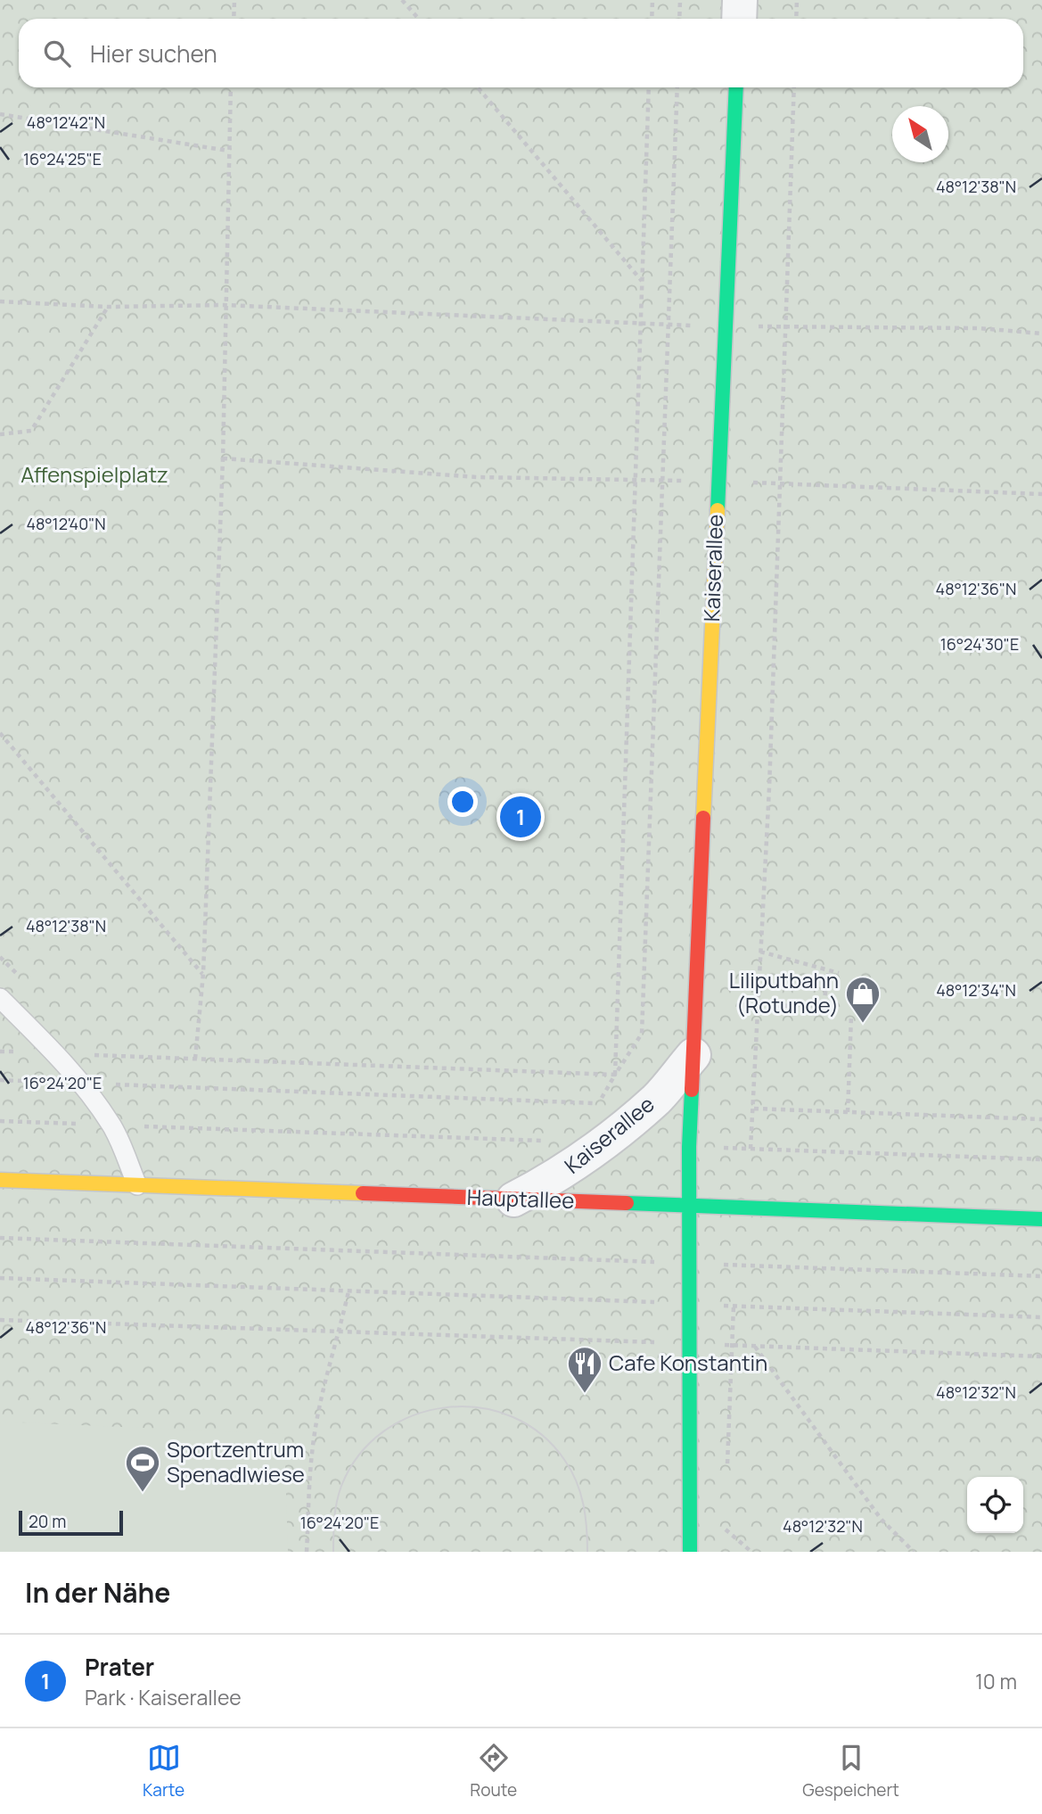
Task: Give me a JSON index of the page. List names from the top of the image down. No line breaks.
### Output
{"streets":{"street":["Kaiserallee","Hauptallee"]},"crossings":[["Kaiserallee","Hauptallee"]],"parks":["Affenspielplatz"],"places":{"shop":["Liliputbahn (Rotunde)"],"restaurant":["Cafe Konstantin"],"sports":["Sportzentrum Spenadlwiese"]},"scale_bar":"20 m","north":"top left","page":{"search":"Hier suchen","pins":"1","scale":"20 m","heading":"In der Nähe","list":[{"mark":"1","name":"Prater","note":"Park · Kaiserallee","value":"10 m"}],"nav":["Karte","Route","Gespeichert"]},"coordinates":["48°12'42\"N","16°24'25\"E","48°12'38\"N","48°12'40\"N","48°12'36\"N","16°24'30\"E","48°12'34\"N","16°24'20\"E","48°12'32\"N"]}
